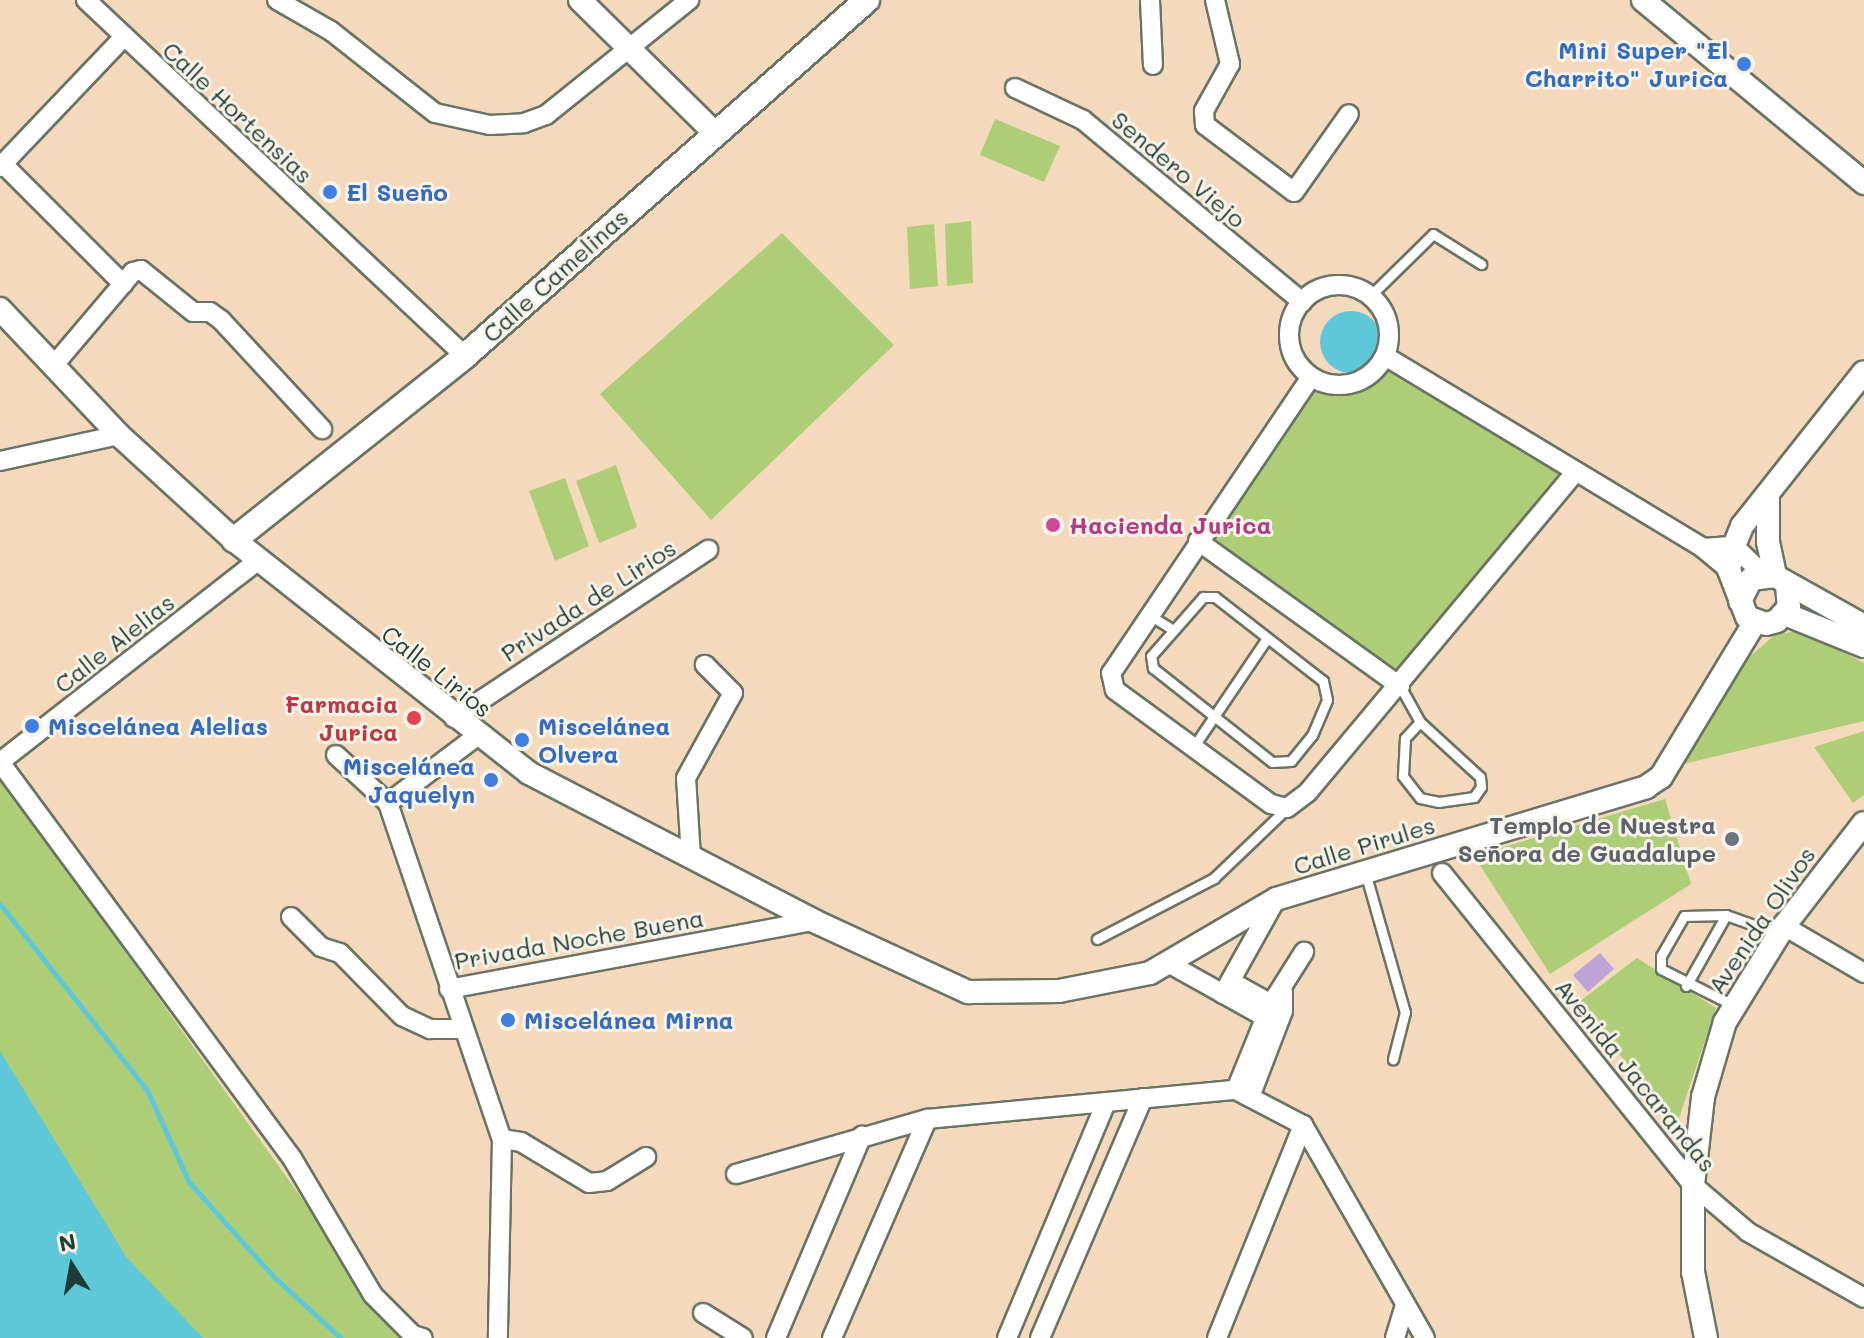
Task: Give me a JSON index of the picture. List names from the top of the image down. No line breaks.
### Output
{"streets":{"main road":["Calle Camelinas"],"street":["Calle Hortensias","Sendero Viejo","Privada de Lirios","Calle Alelias","Calle Lirios","Calle Pirules","Avenida Olivos","Privada Noche Buena","Avenida Jacarandas"]},"crossings":[["Calle Hortensias","Calle Camelinas"],["Calle Camelinas","Calle Lirios"],["Privada de Lirios","Calle Lirios"],["Calle Alelias","Calle Lirios"],["Calle Lirios","Calle Pirules"],["Calle Lirios","Privada Noche Buena"],["Avenida Olivos","Avenida Jacarandas"]],"places":["Mini Super \"El Charrito\" Jurica","El Sueño","Hacienda Jurica","Farmacia Jurica","Miscelánea Alelias","Miscelánea Olvera","Miscelánea Jaquelyn","Templo de Nuestra Señora de Guadalupe","Miscelánea Mirna"],"north":"top"}
